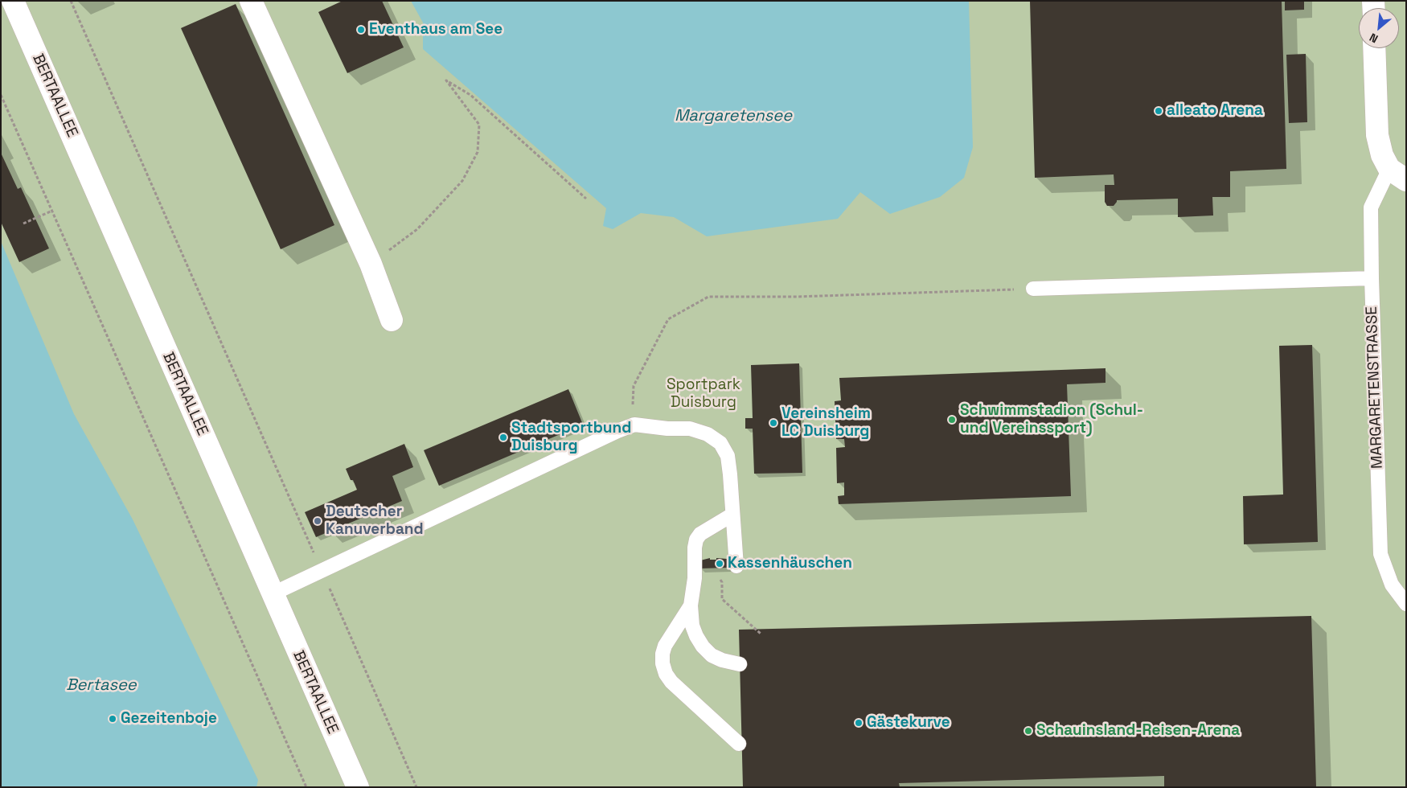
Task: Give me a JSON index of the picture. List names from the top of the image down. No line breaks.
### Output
{"streets":{"street":["BERTAALLEE","MARGARETENSTRASSE"]},"water":["Margaretensee","Bertasee"],"parks":["Sportpark Duisburg"],"places":["Eventhaus am See","alleato Arena","Schwimmstadion (Schul- und Vereinssport)","Vereinsheim LC Duisburg","Stadtsportbund Duisburg","Deutscher Kanuverband","Kassenhäuschen","Gezeitenboje","Gästekurve","Schauinsland-Reisen-Arena"],"north":"bottom left"}
